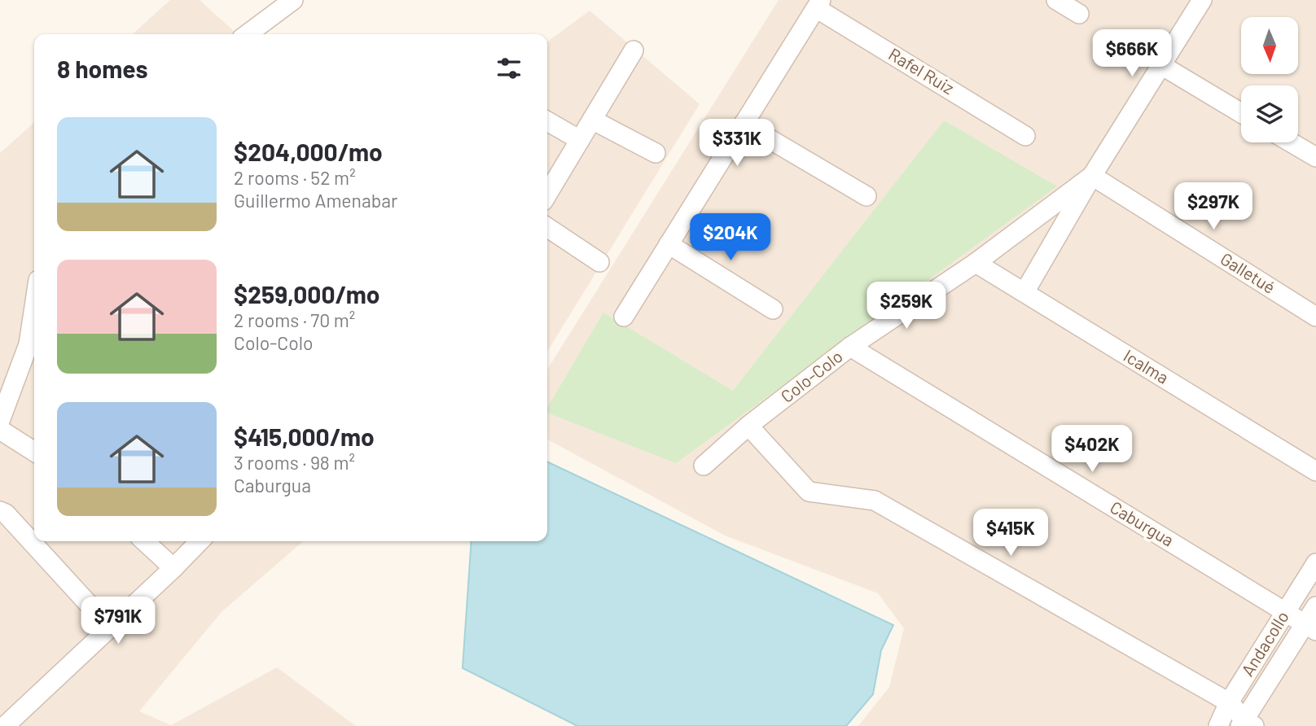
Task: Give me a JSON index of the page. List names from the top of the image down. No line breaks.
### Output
{"streets":{"street":["Rafel Ruiz","Galletué","Icalma","Colo-Colo","Caburgua","Andacollo"]},"crossings":[["Galletué","Colo-Colo"],["Icalma","Colo-Colo"],["Colo-Colo","Caburgua"],["Caburgua","Andacollo"]],"north":"bottom","page":{"price":["$666K","$331K","$297K","$204K","$259K","$402K","$415K","$791K"],"heading":"8 homes","list":[{"name":"$204,000/mo","note":"2 rooms · 52 m² · Guillermo Amenabar"},{"name":"$259,000/mo","note":"2 rooms · 70 m² · Colo-Colo"},{"name":"$415,000/mo","note":"3 rooms · 98 m² · Caburgua"}]}}
